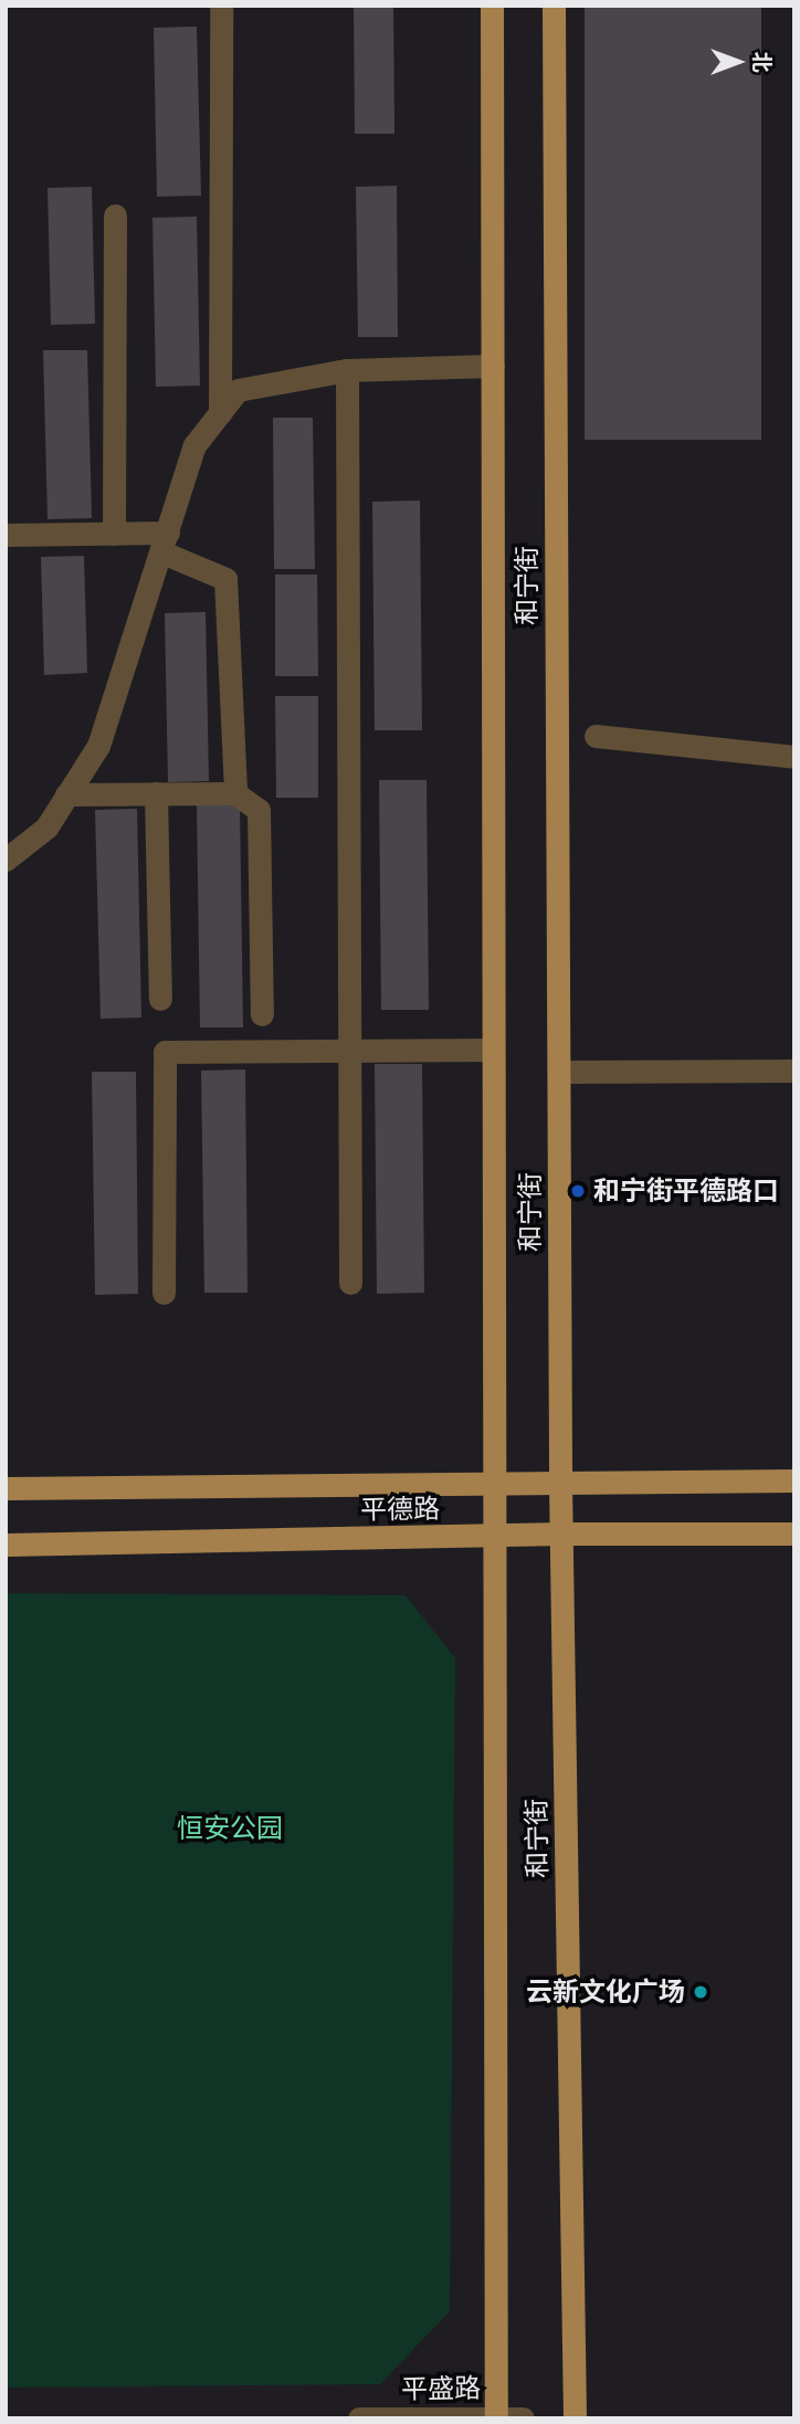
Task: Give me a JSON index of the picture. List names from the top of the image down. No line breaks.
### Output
{"streets":{"main road":["和宁街","平德路"],"street":["平盛路"]},"crossings":[["和宁街","平德路"],["和宁街","平盛路"]],"parks":["恒安公园"],"places":["和宁街平德路口","云新文化广场"],"north":"right"}
